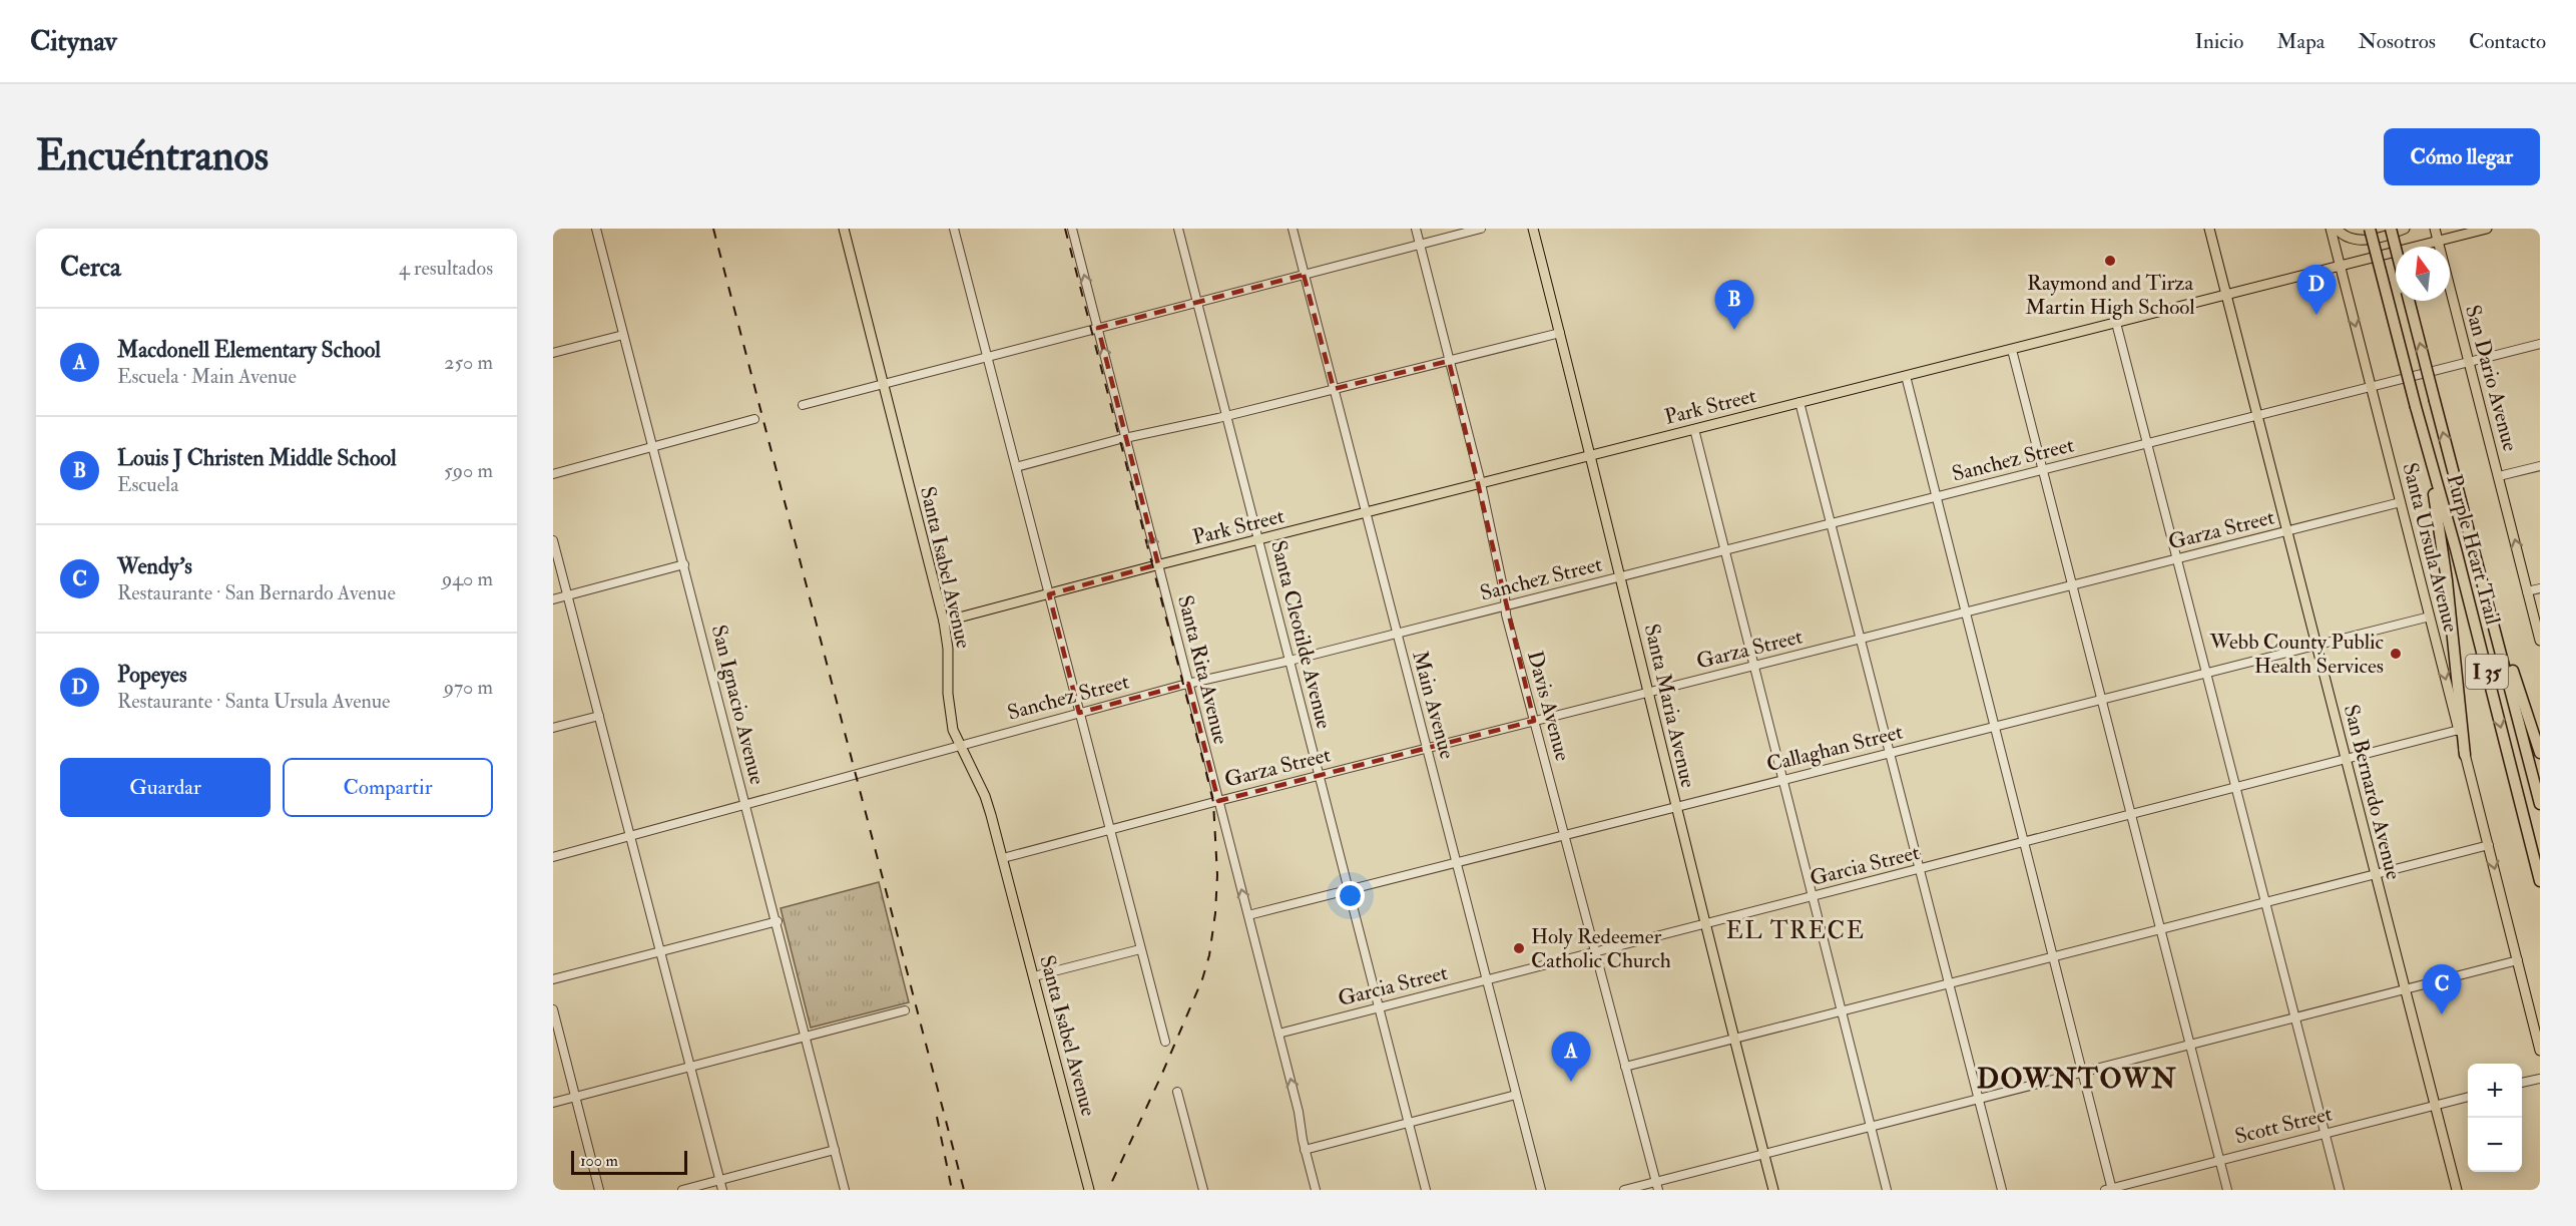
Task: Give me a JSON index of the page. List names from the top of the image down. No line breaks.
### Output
{"streets":{"highway":["Purple Heart Trail","I 35"],"main road":["San Dario Avenue","Park Street","Santa Ursula Avenue","Santa Isabel Avenue","Santa Maria Avenue","San Bernardo Avenue"],"street":["Sanchez Street","Garza Street","Santa Cleotilde Avenue","Santa Rita Avenue","San Ignacio Avenue","Main Avenue","Davis Avenue","Callaghan Street","Garcia Street","Scott Street"]},"crossings":[["San Dario Avenue","Park Street"],["San Dario Avenue","Sanchez Street"],["Park Street","Santa Ursula Avenue"],["Park Street","Santa Isabel Avenue"],["Park Street","Santa Cleotilde Avenue"],["Park Street","Santa Rita Avenue"],["Park Street","Main Avenue"],["Park Street","Davis Avenue"],["Park Street","Santa Maria Avenue"],["Park Street","San Bernardo Avenue"],["Sanchez Street","Santa Ursula Avenue"],["Sanchez Street","Santa Isabel Avenue"],["Sanchez Street","Santa Cleotilde Avenue"],["Sanchez Street","Santa Rita Avenue"],["Sanchez Street","San Ignacio Avenue"],["Sanchez Street","Main Avenue"],["Sanchez Street","Davis Avenue"],["Sanchez Street","Santa Maria Avenue"],["Sanchez Street","San Bernardo Avenue"],["Garza Street","Santa Ursula Avenue"],["Garza Street","Santa Isabel Avenue"],["Garza Street","Santa Cleotilde Avenue"],["Garza Street","Santa Rita Avenue"],["Garza Street","Main Avenue"],["Garza Street","Davis Avenue"],["Garza Street","Santa Maria Avenue"],["Garza Street","San Bernardo Avenue"],["Santa Ursula Avenue","Callaghan Street"],["Santa Ursula Avenue","Garcia Street"],["Santa Cleotilde Avenue","Callaghan Street"],["Santa Cleotilde Avenue","Garcia Street"],["Santa Rita Avenue","Callaghan Street"],["Santa Rita Avenue","Garcia Street"],["Main Avenue","Callaghan Street"],["Main Avenue","Garcia Street"],["Davis Avenue","Callaghan Street"],["Davis Avenue","Garcia Street"],["Santa Maria Avenue","Callaghan Street"],["Santa Maria Avenue","Garcia Street"],["Callaghan Street","San Bernardo Avenue"],["San Bernardo Avenue","Garcia Street"],["San Bernardo Avenue","Scott Street"]],"one_way":["Santa Ursula Avenue","Santa Rita Avenue"],"districts":["EL TRECE","DOWNTOWN"],"places":["Raymond and Tirza Martin High School","Webb County Public Health Services","Holy Redeemer Catholic Church"],"scale_bar":"100 m","north":"top","page":{"header":"Citynav","nav":["Inicio","Mapa","Nosotros","Contacto"],"buttons":["Cómo llegar",["Guardar","Compartir"]],"title":"Encuéntranos","heading":["Cerca","4 resultados"],"pins":["D","B","C","A"],"list":[{"mark":"A","name":"Macdonell Elementary School","note":"Escuela · Main Avenue","value":"250 m"},{"mark":"B","name":"Louis J Christen Middle School","note":"Escuela","value":"590 m"},{"mark":"C","name":"Wendy's","note":"Restaurante · San Bernardo Avenue","value":"940 m"},{"mark":"D","name":"Popeyes","note":"Restaurante · Santa Ursula Avenue","value":"970 m"}],"map_buttons":["+","−"],"scale":"100 m"}}
